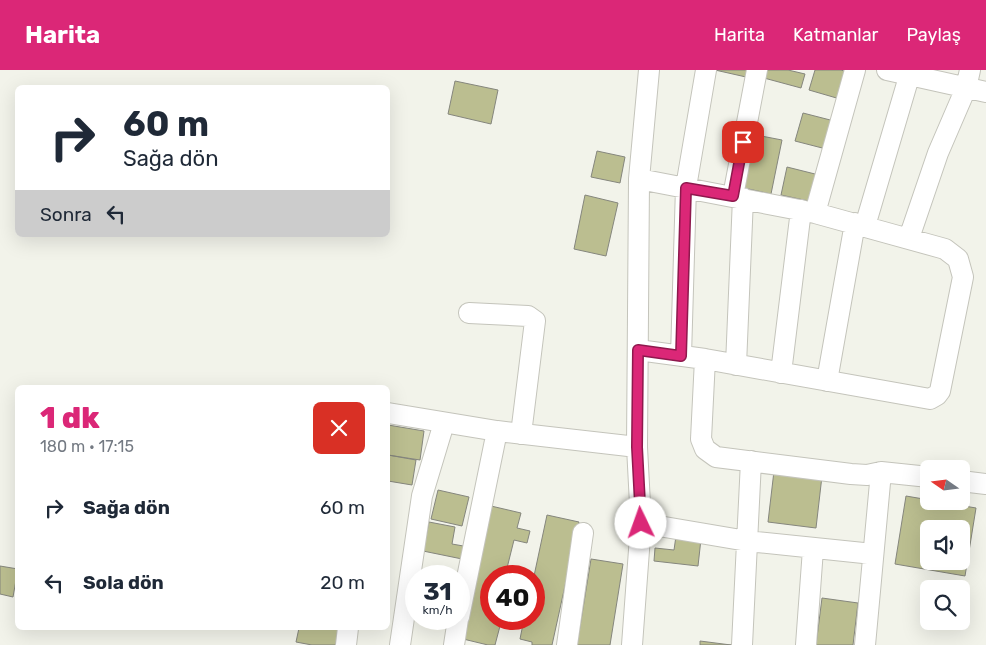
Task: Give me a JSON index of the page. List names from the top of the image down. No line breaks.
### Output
{"north":"left","page":{"header":"Harita","nav":["Harita","Katmanlar","Paylaş"],"turn":["60 m","Sağa dön"],"then":"Sonra","heading":["1 dk","180 m · 17:15"],"list":[{"name":"Sağa dön","value":"60 m"},{"name":"Sola dön","value":"20 m"}],"speed":"31 km/h","limit":"40"}}
